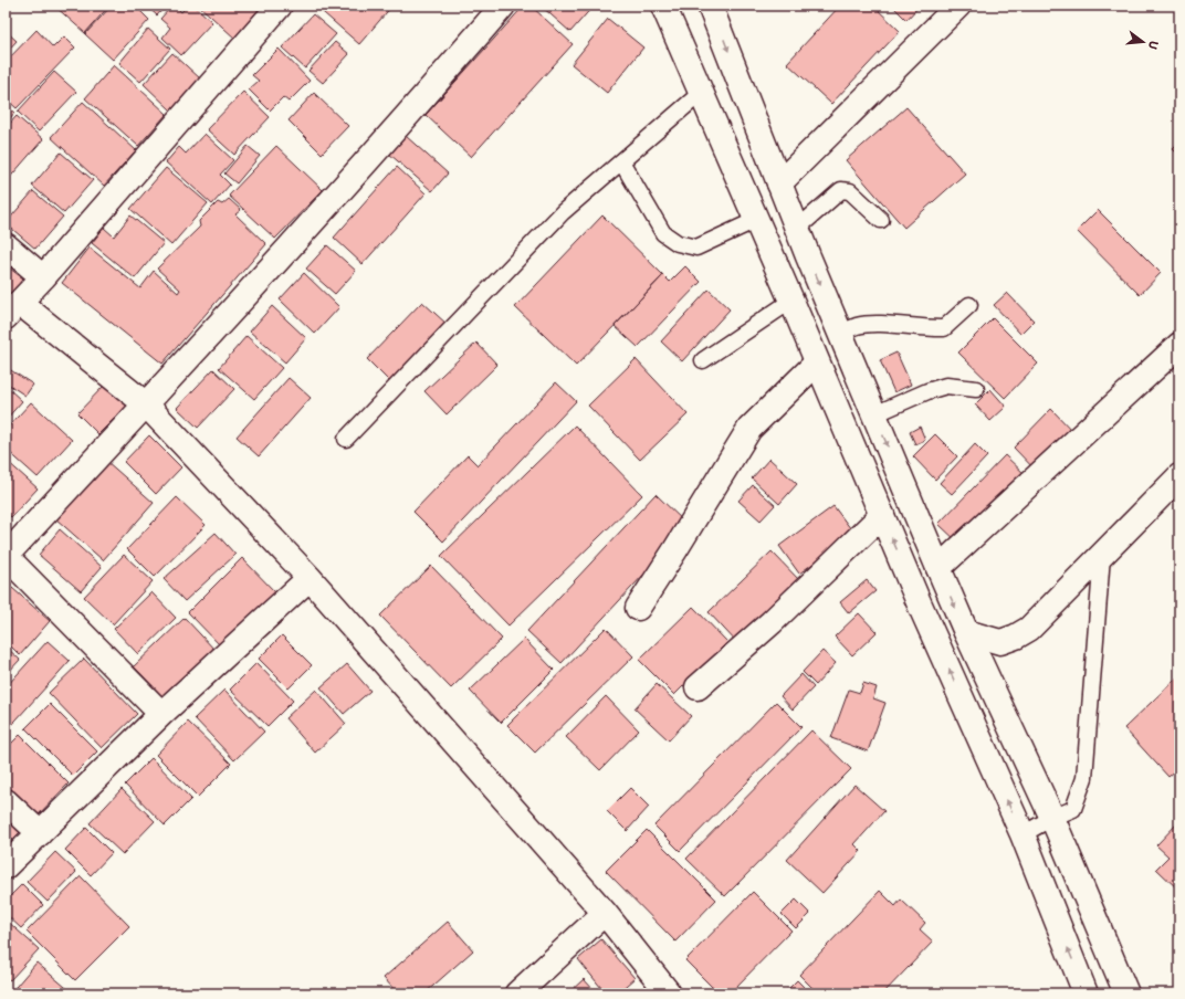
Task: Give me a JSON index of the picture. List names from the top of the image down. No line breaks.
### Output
{"north":"right"}
